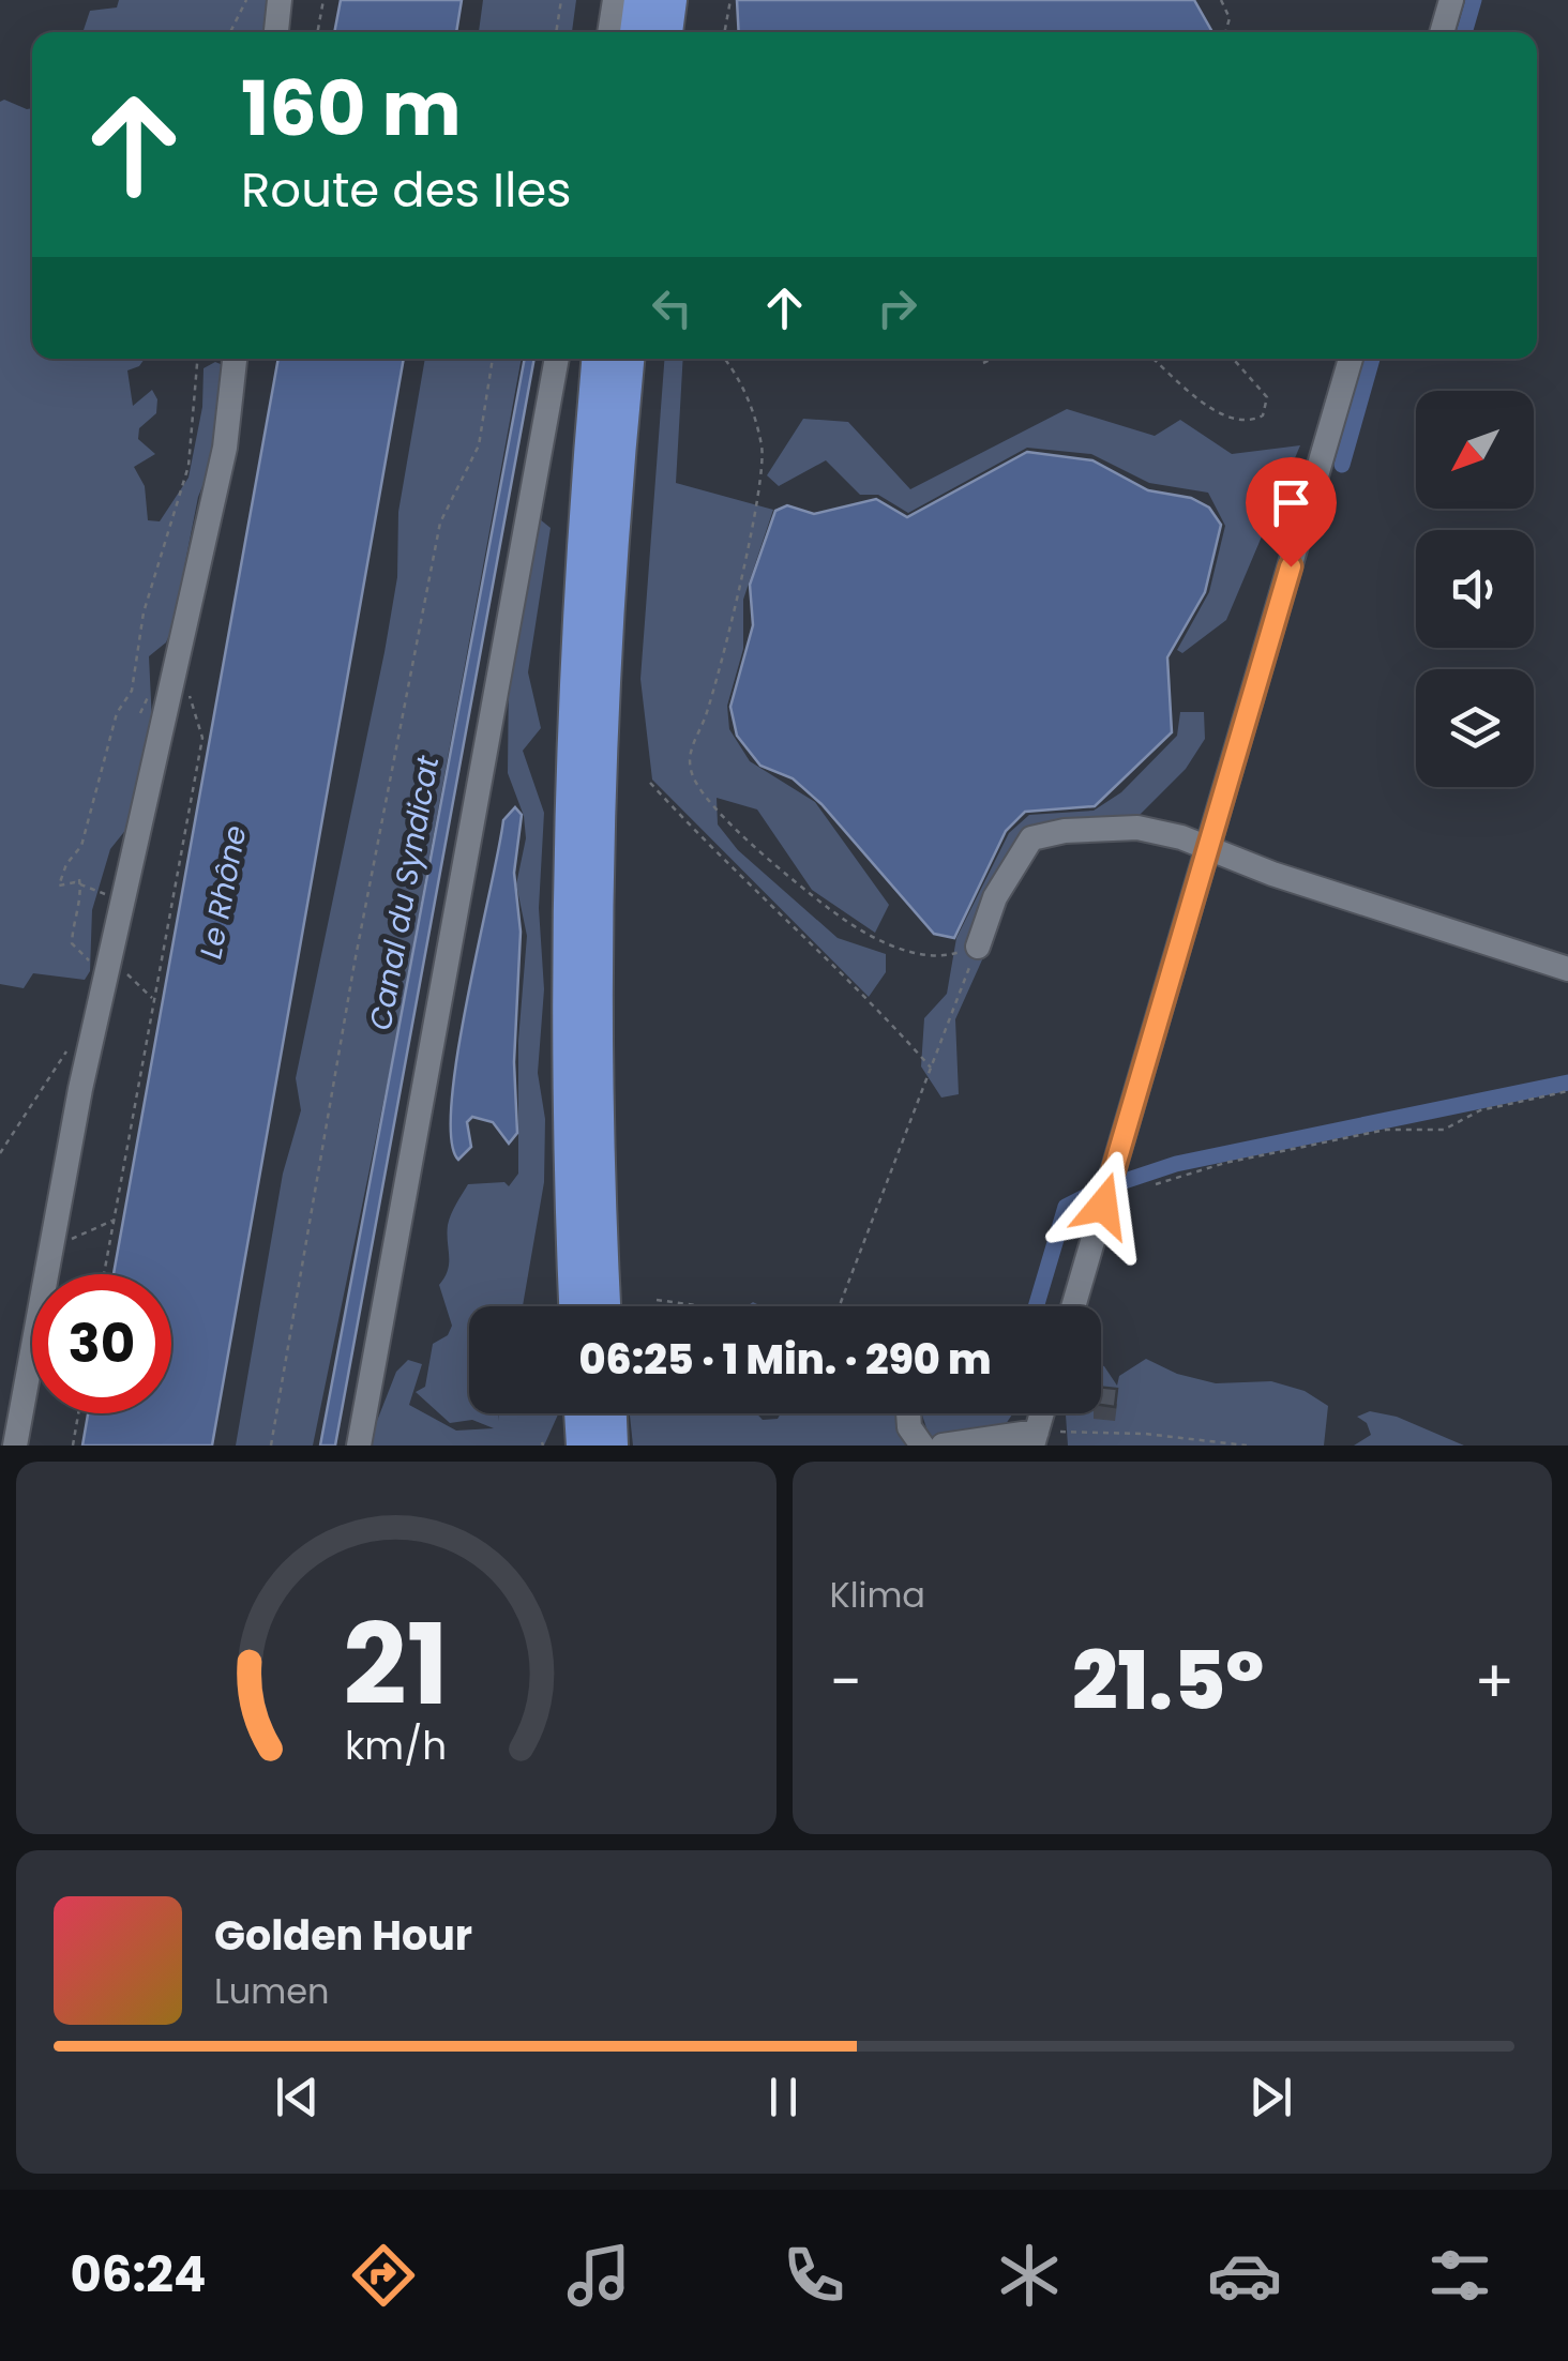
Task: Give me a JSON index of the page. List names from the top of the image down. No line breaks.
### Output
{"water":["Le Rhône","Canal du Syndicat"],"north":"bottom left","page":{"turn":["160 m","Route des Iles"],"limit":"30","trip":"06:25 · 1 Min. · 290 m","tile":"Klima","heat":["−","21.5°","+"],"song":["Golden Hour","Lumen"],"tabs":"06:24","gauge":["21","km/h"]}}
